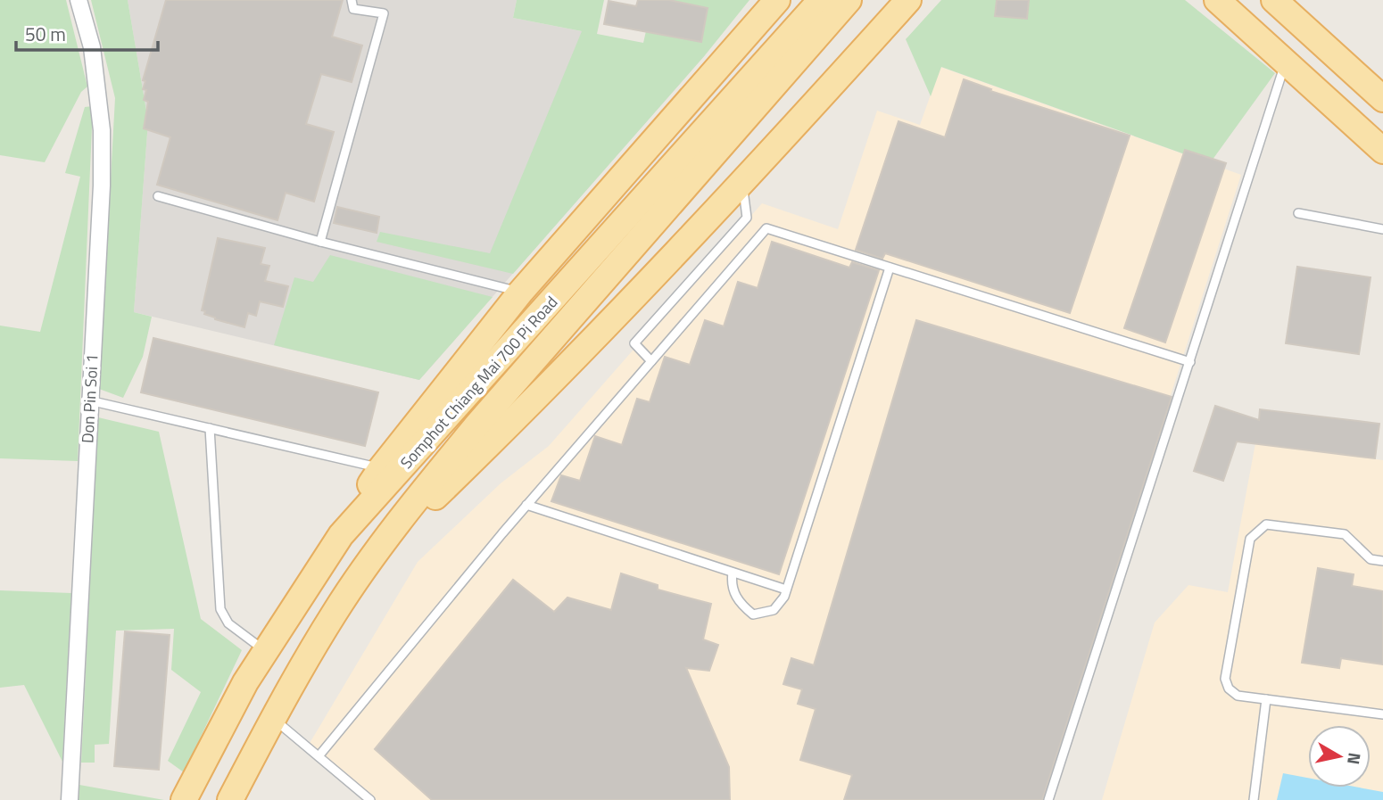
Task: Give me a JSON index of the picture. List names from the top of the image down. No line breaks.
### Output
{"streets":{"main road":["Somphot Chiang Mai 700 Pi Road"],"street":["Don Pin Soi 1"]},"scale_bar":"50 m","north":"right"}
